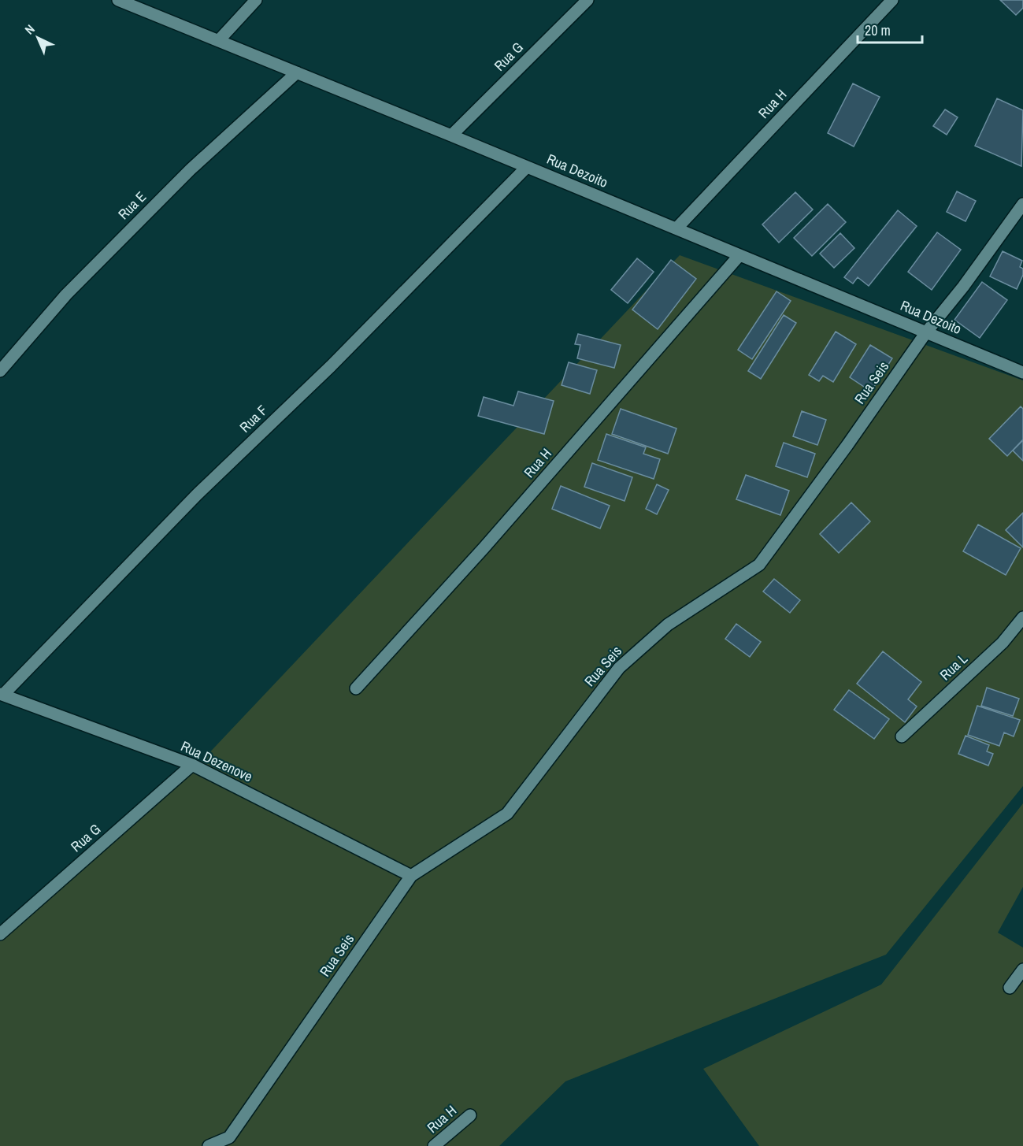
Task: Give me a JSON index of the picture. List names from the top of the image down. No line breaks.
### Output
{"streets":{"street":["Rua G","Rua H","Rua Dezoito","Rua E","Rua Seis","Rua F","Rua L","Rua Dezenove"]},"crossings":[["Rua G","Rua Dezoito"],["Rua G","Rua Dezenove"],["Rua H","Rua Dezoito"],["Rua Dezoito","Rua E"],["Rua Dezoito","Rua Seis"],["Rua Dezoito","Rua F"],["Rua Seis","Rua Dezenove"],["Rua F","Rua Dezenove"]],"scale_bar":"20 m","north":"top left"}
